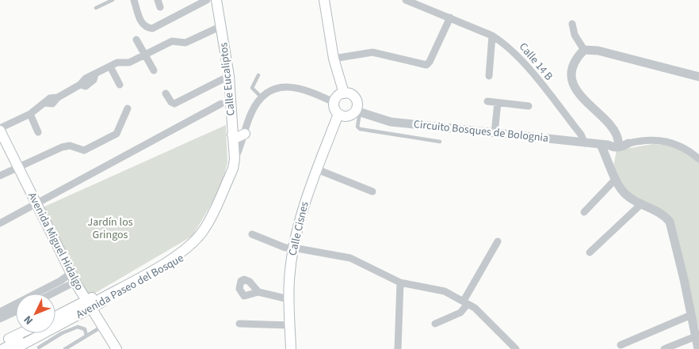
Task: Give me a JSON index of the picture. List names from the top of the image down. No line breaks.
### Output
{"streets":{"main road":["Calle Eucaliptos","Calle Cisnes","Avenida Miguel Hidalgo","Avenida Paseo del Bosque"],"street":["Calle 14 B","Circuito Bosques de Bolognia"]},"crossings":[["Calle 14 B","Circuito Bosques de Bolognia"],["Calle Eucaliptos","Avenida Paseo del Bosque"],["Circuito Bosques de Bolognia","Calle Cisnes"],["Circuito Bosques de Bolognia","Avenida Paseo del Bosque"],["Calle Cisnes","Avenida Paseo del Bosque"],["Avenida Miguel Hidalgo","Avenida Paseo del Bosque"]],"parks":["Jardín los Gringos"],"north":"bottom left"}
